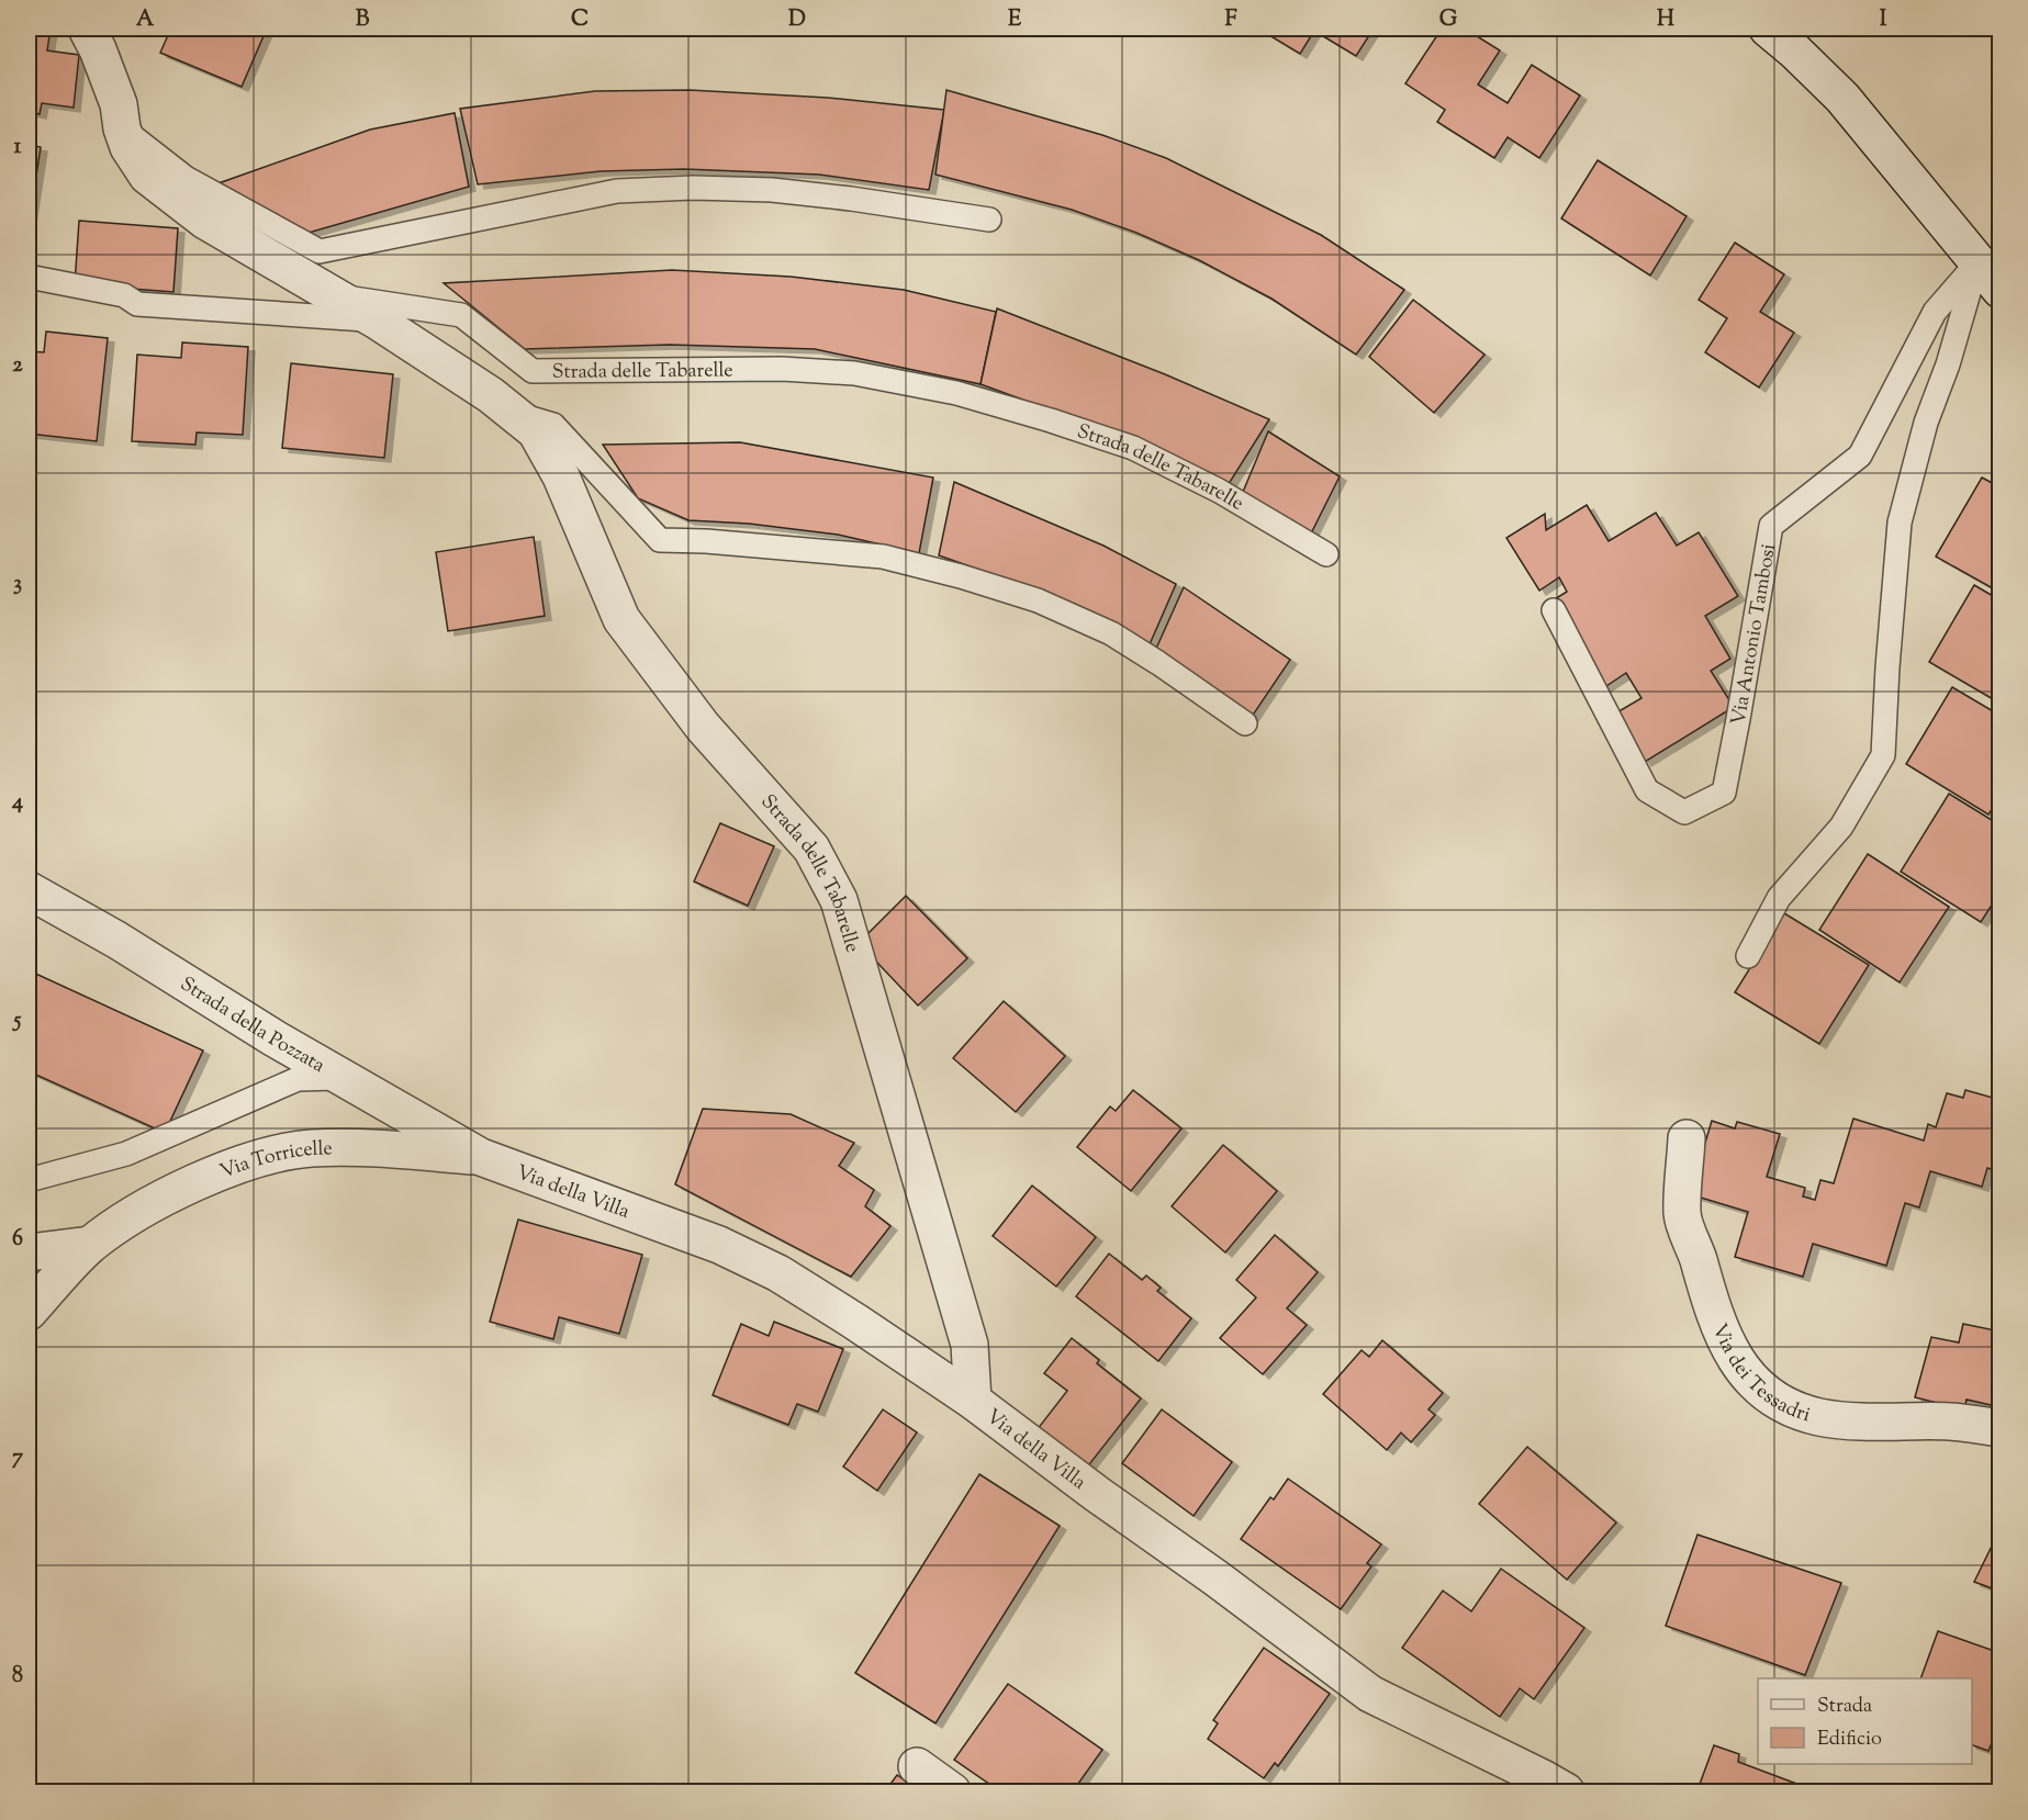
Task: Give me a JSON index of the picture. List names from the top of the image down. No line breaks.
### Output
{"streets":{"street":["Strada delle Tabarelle","Strada della Pozzata","Via Torricelle","Via della Villa","Via dei Tessadri"],"lane":["Via Antonio Tambosi"]},"crossings":[["Strada delle Tabarelle","Via della Villa"],["Strada della Pozzata","Via Torricelle"],["Strada della Pozzata","Via della Villa"],["Via Torricelle","Via della Villa"]],"legend":["Strada","Edificio"],"grid":{"columns":["A","B","C","D","E","F","G","H","I"],"rows":["1","2","3","4","5","6","7","8"]}}
